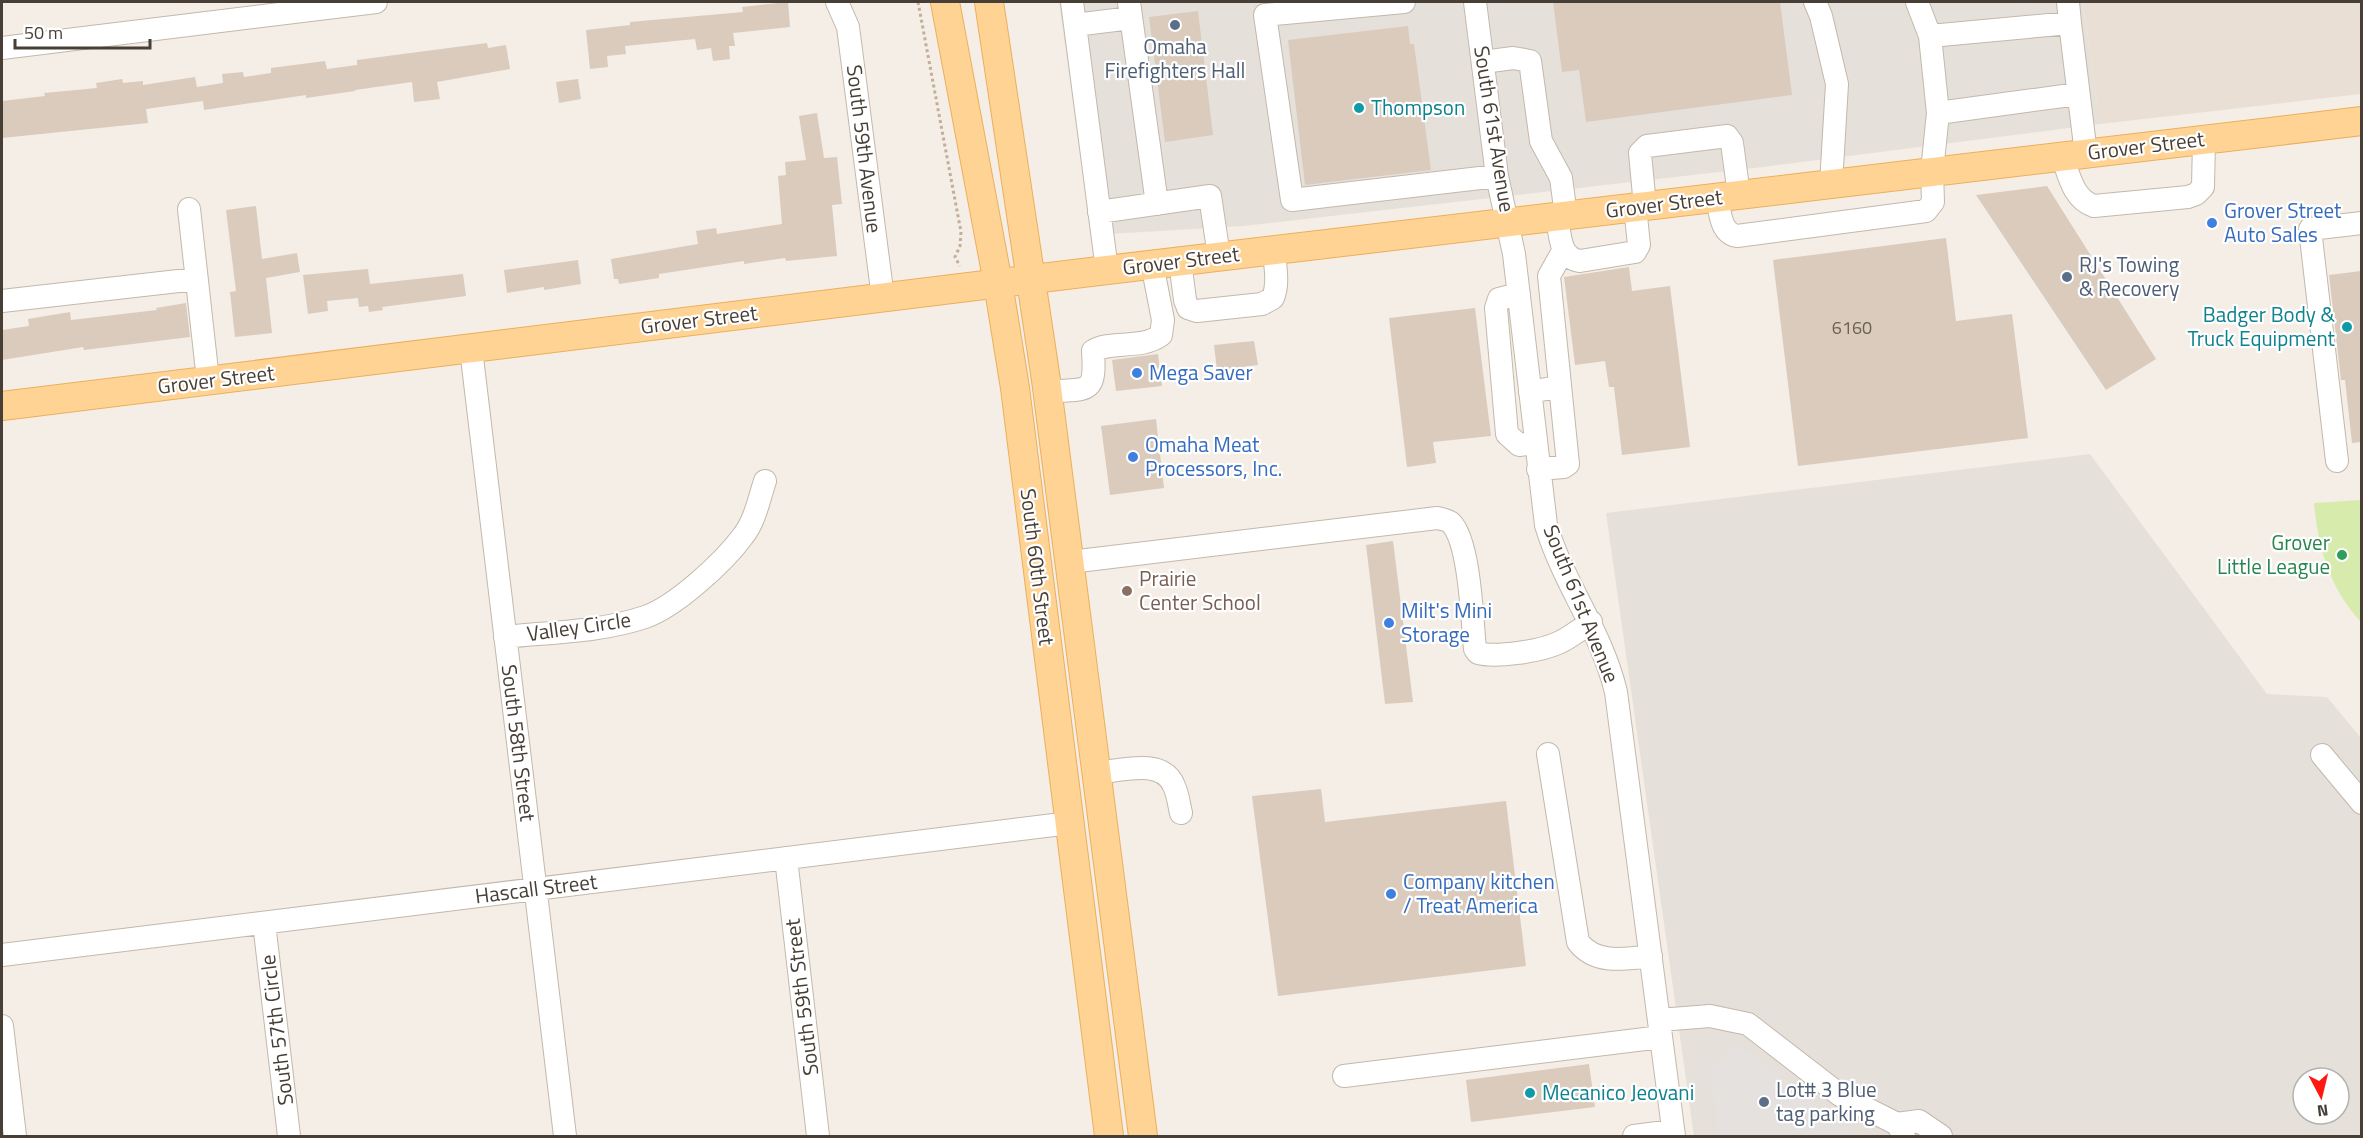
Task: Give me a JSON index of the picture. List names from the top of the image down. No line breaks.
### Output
{"streets":{"main road":["Grover Street","South 60th Street"],"street":["South 61st Avenue","South 59th Avenue","Valley Circle","South 58th Street","Hascall Street","South 59th Street","South 57th Circle"]},"crossings":[["South 61st Avenue","Grover Street"],["Grover Street","South 59th Avenue"],["Grover Street","South 60th Street"],["Grover Street","South 58th Street"],["South 60th Street","Hascall Street"],["Valley Circle","South 58th Street"],["South 58th Street","Hascall Street"],["Hascall Street","South 59th Street"],["Hascall Street","South 57th Circle"]],"places":["Omaha Firefighters Hall","Thompson","Grover Street Auto Sales","RJ's Towing & Recovery","Badger Body & Truck Equipment","Mega Saver","Omaha Meat Processors, Inc.","Grover Little League","Prairie Center School","Milt's Mini Storage","Company kitchen / Treat America","Mecanico Jeovani","Lot# 3 Blue tag parking"],"house_numbers":["6160"],"scale_bar":"50 m","north":"bottom"}
